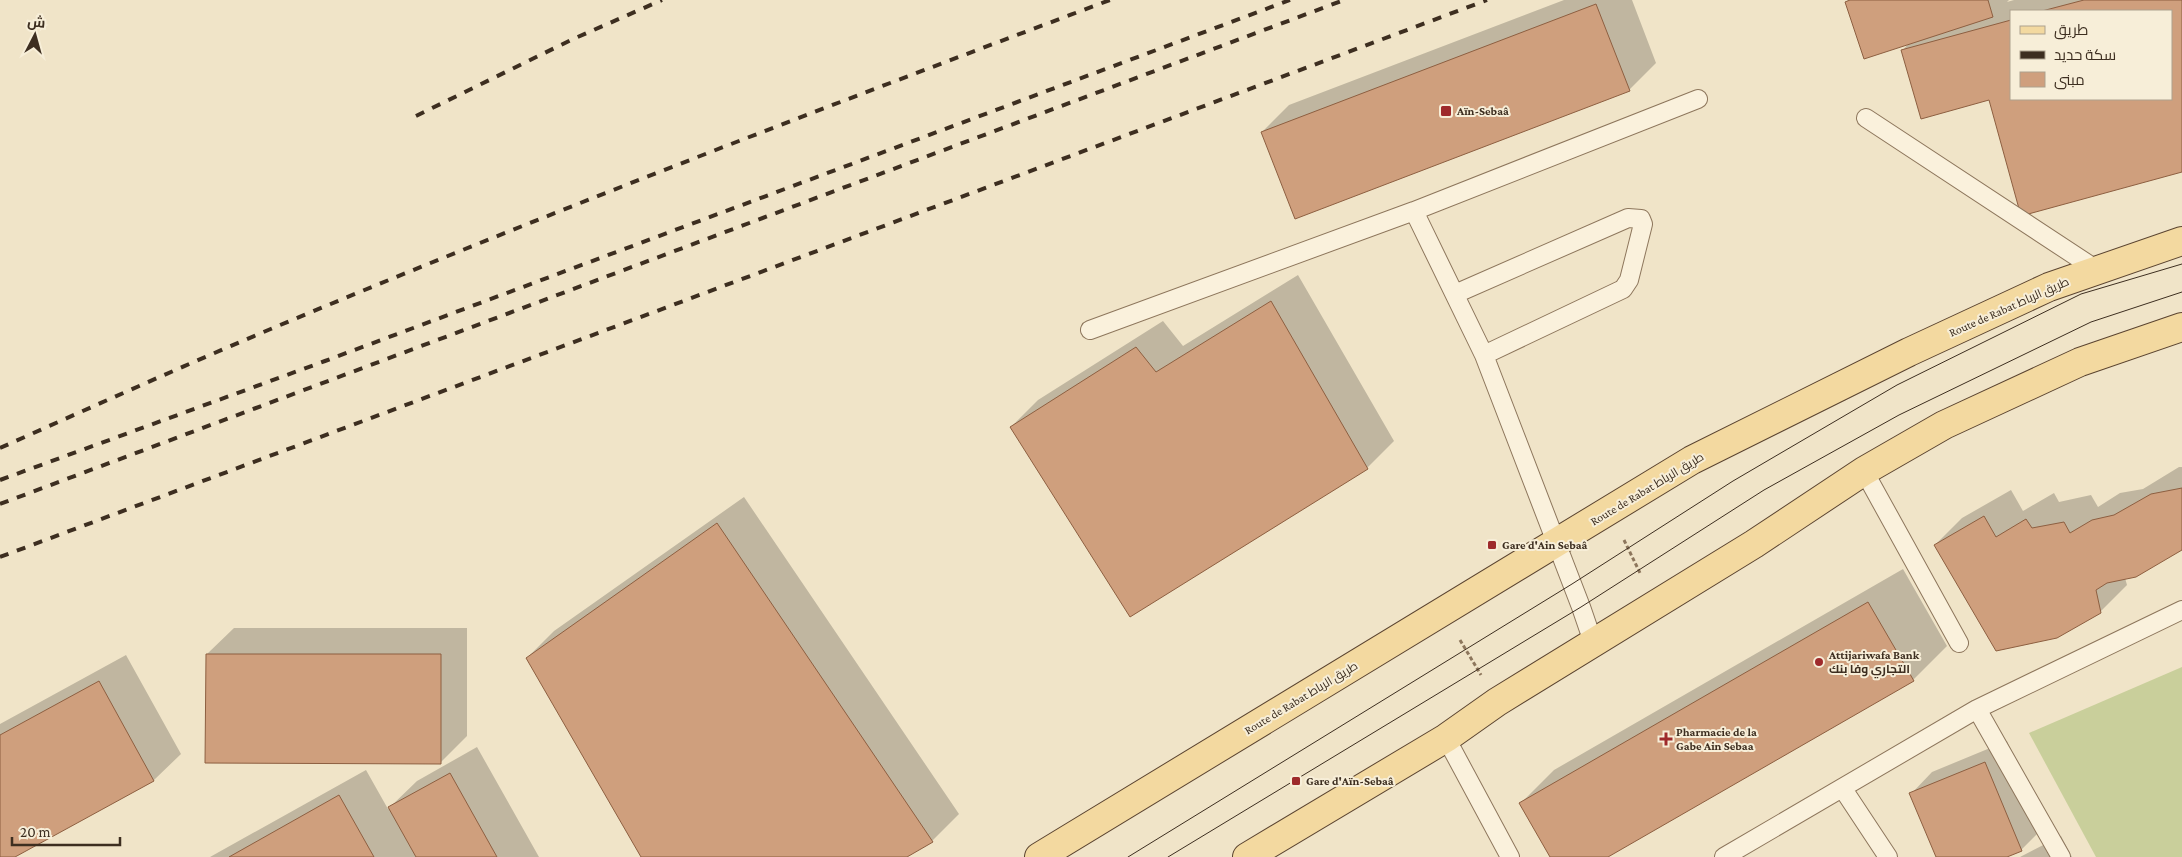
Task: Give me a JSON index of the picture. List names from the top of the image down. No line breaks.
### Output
{"streets":{"main road":["Route de Rabat طريق الرباط"]},"places":{"transit":["Aïn-Sebaâ","Gare d'Ain Sebaâ","Gare d'Aïn-Sebaâ"],"other":["Attijariwafa Bank التجاري وفا بنك"],"health":["Pharmacie de la Gabe Ain Sebaa"]},"legend":["طريق","سكة حديد","مبنى"],"scale_bar":"20 m","north":"top"}
